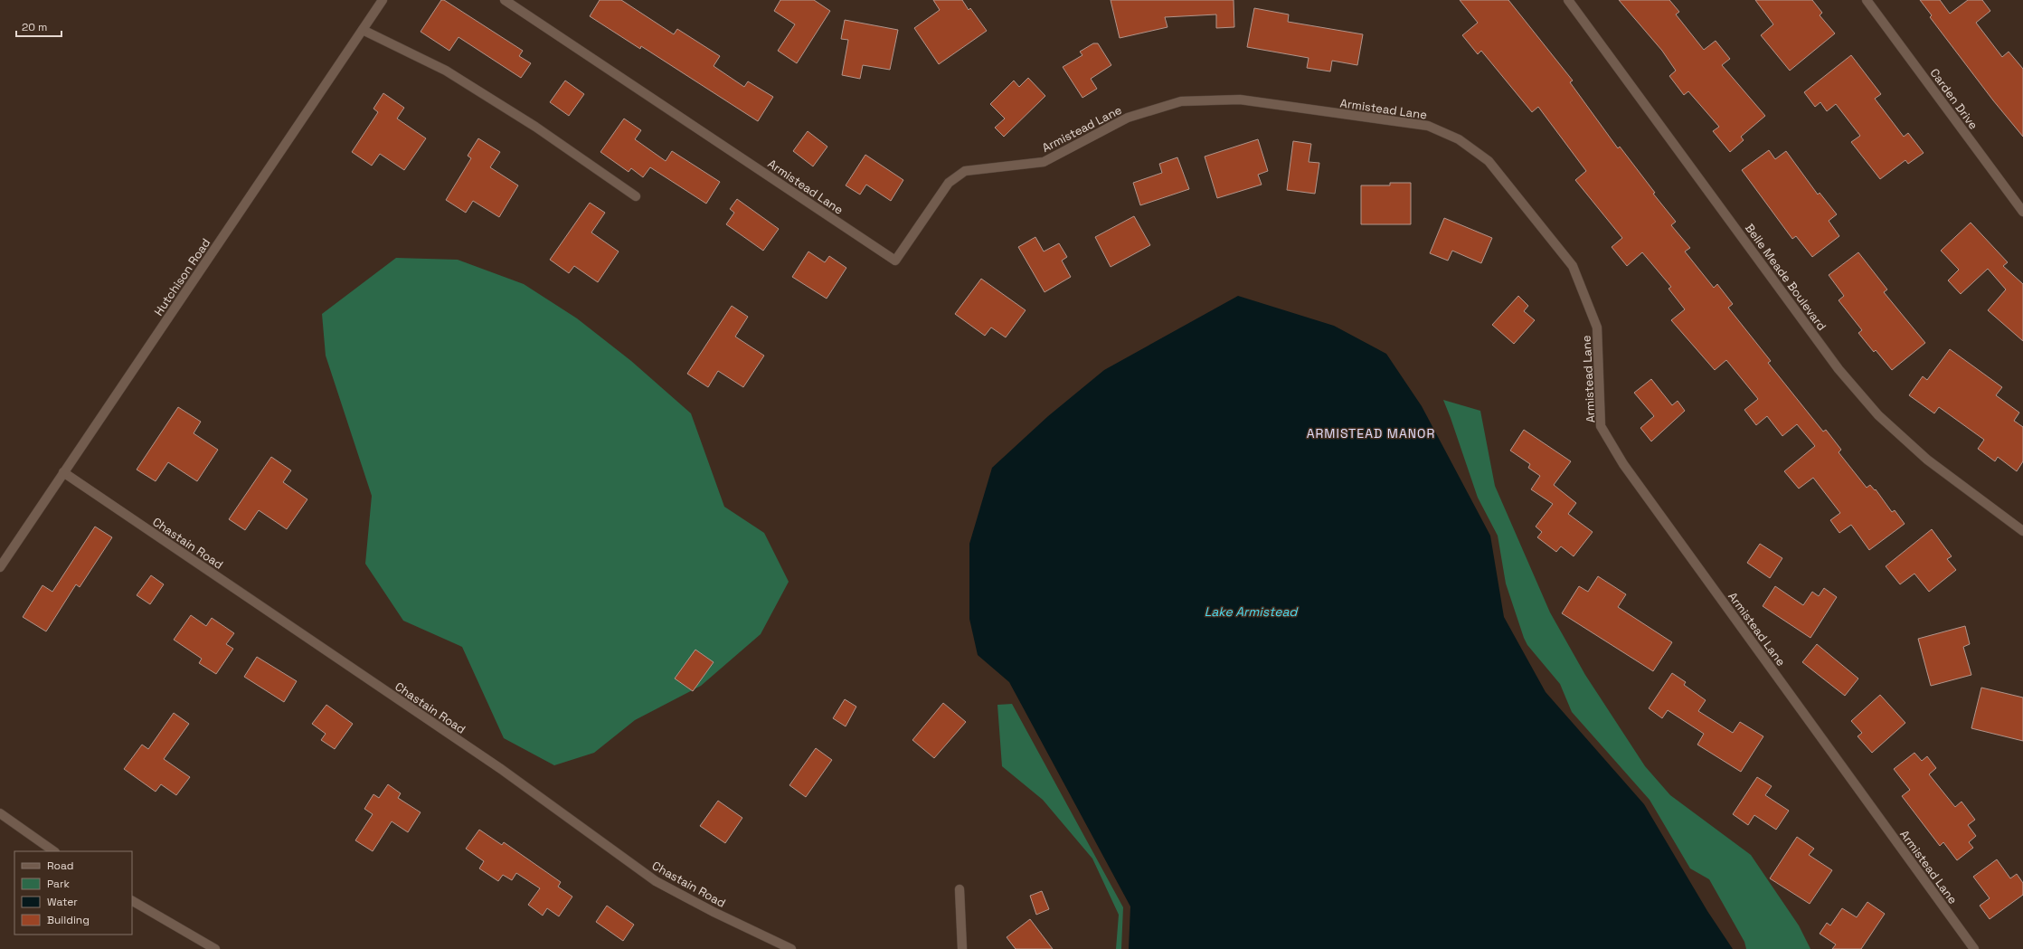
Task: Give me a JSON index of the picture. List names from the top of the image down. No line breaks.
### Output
{"streets":{"street":["Carden Drive","Armistead Lane","Hutchison Road","Belle Meade Boulevard","Chastain Road"]},"crossings":[["Hutchison Road","Chastain Road"]],"districts":["ARMISTEAD MANOR"],"water":["Lake Armistead"],"legend":["Road","Park","Water","Building"],"scale_bar":"20 m"}
